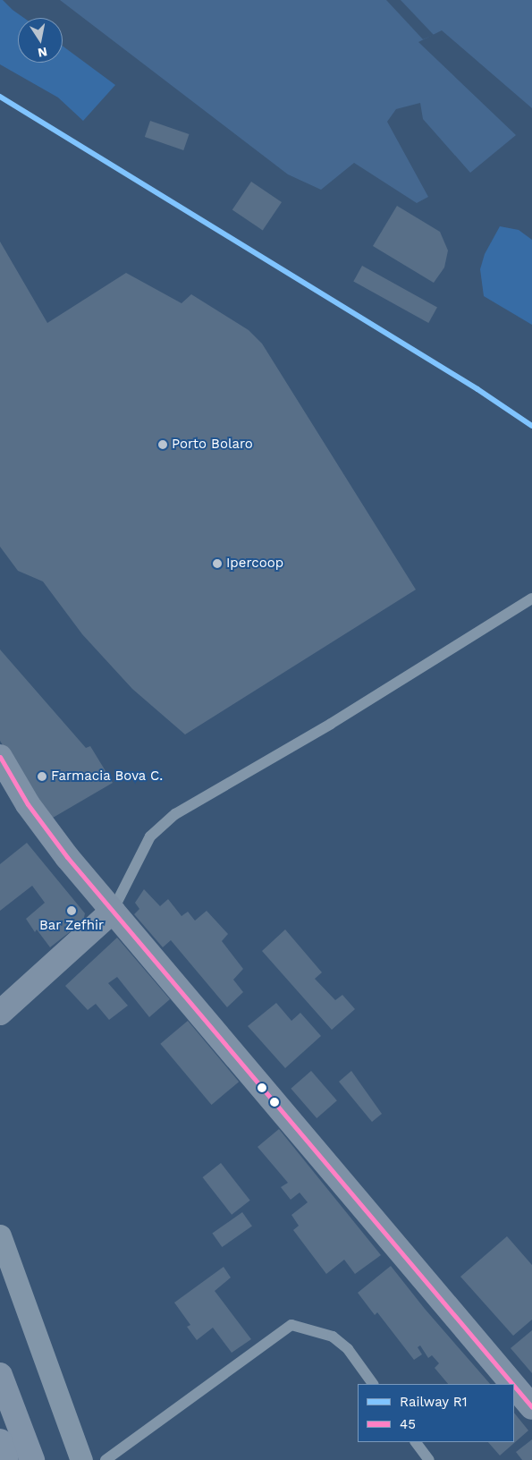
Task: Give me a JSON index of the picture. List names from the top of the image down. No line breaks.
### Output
{"places":["Porto Bolaro","Ipercoop","Farmacia Bova C.","Bar Zefhir"],"lines":["rail line R1","transit line 45"],"legend":["Railway R1","45"],"north":"bottom"}
